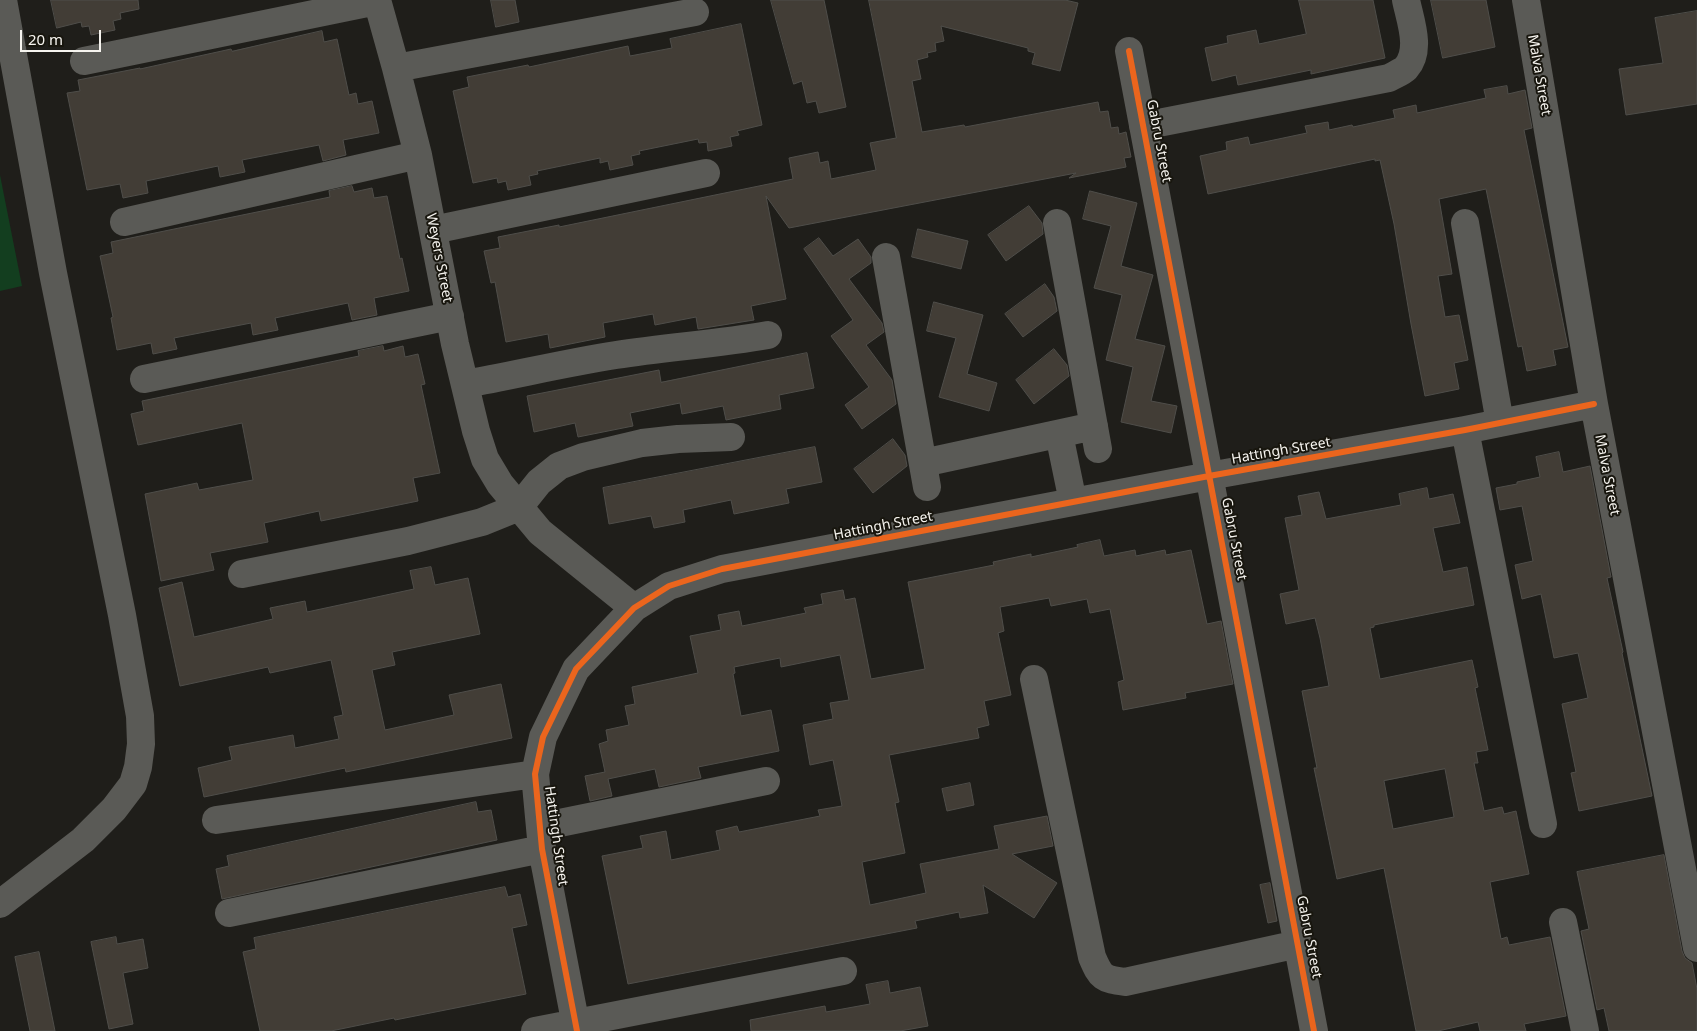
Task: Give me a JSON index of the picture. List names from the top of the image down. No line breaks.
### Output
{"streets":{"street":["Malva Street","Gabru Street","Weyers Street","Hattingh Street"]},"crossings":[["Malva Street","Hattingh Street"],["Gabru Street","Hattingh Street"],["Weyers Street","Hattingh Street"]],"scale_bar":"20 m"}
